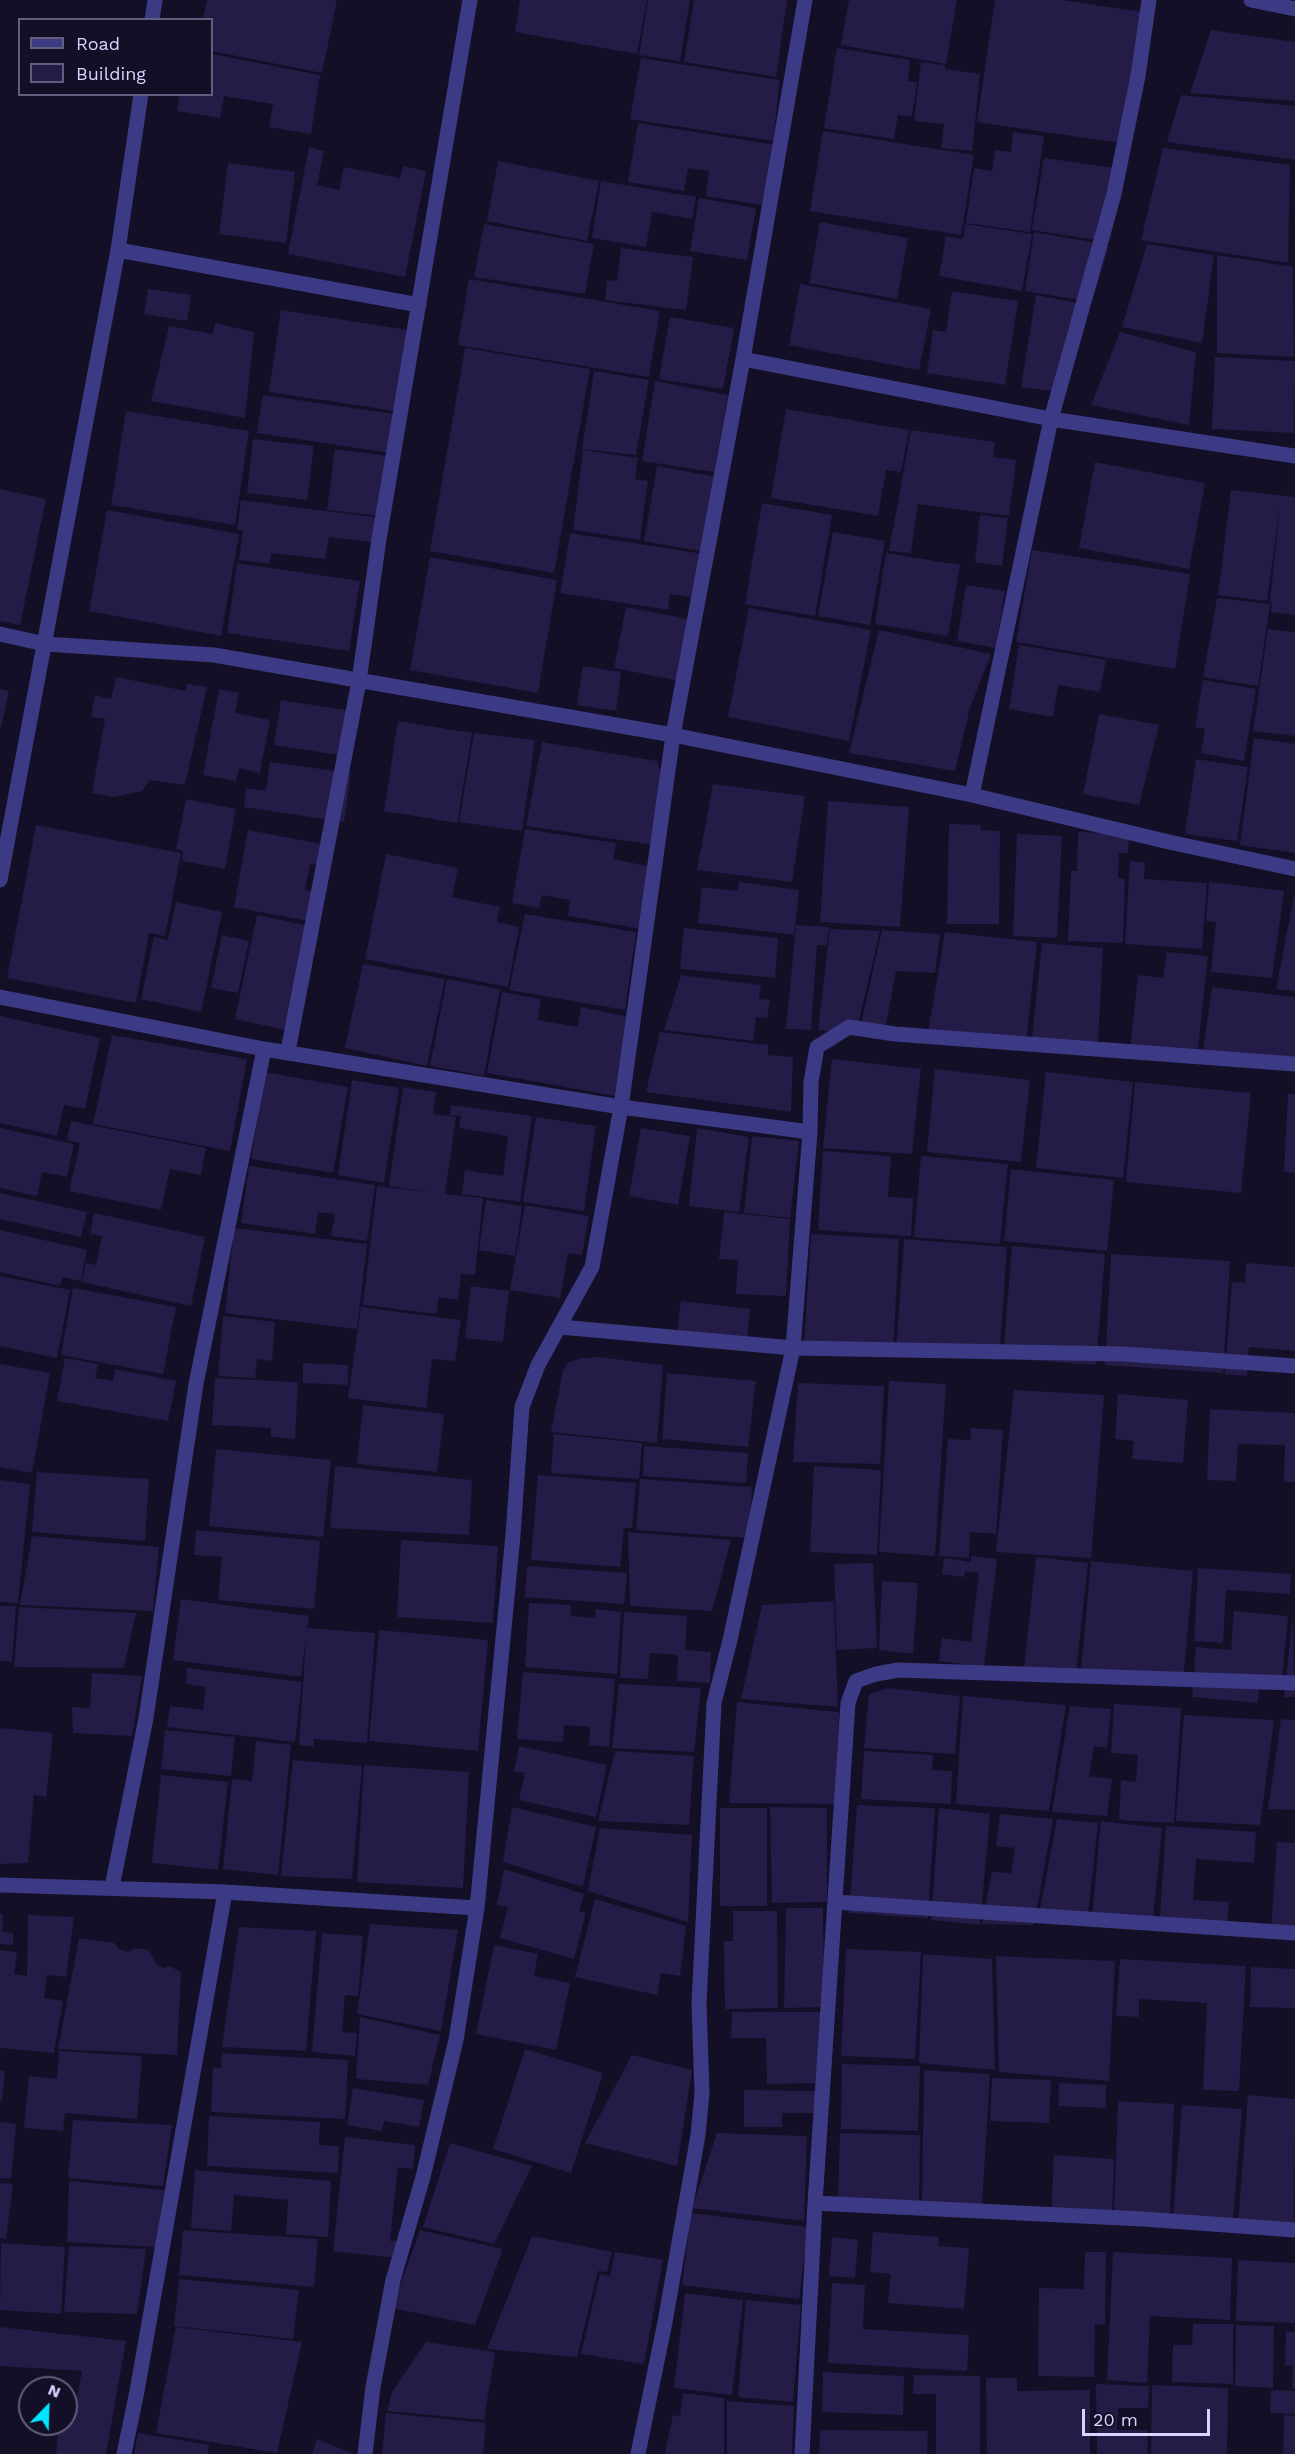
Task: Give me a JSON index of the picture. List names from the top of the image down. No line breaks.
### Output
{"legend":["Road","Building"],"scale_bar":"20 m","north":"top right"}
